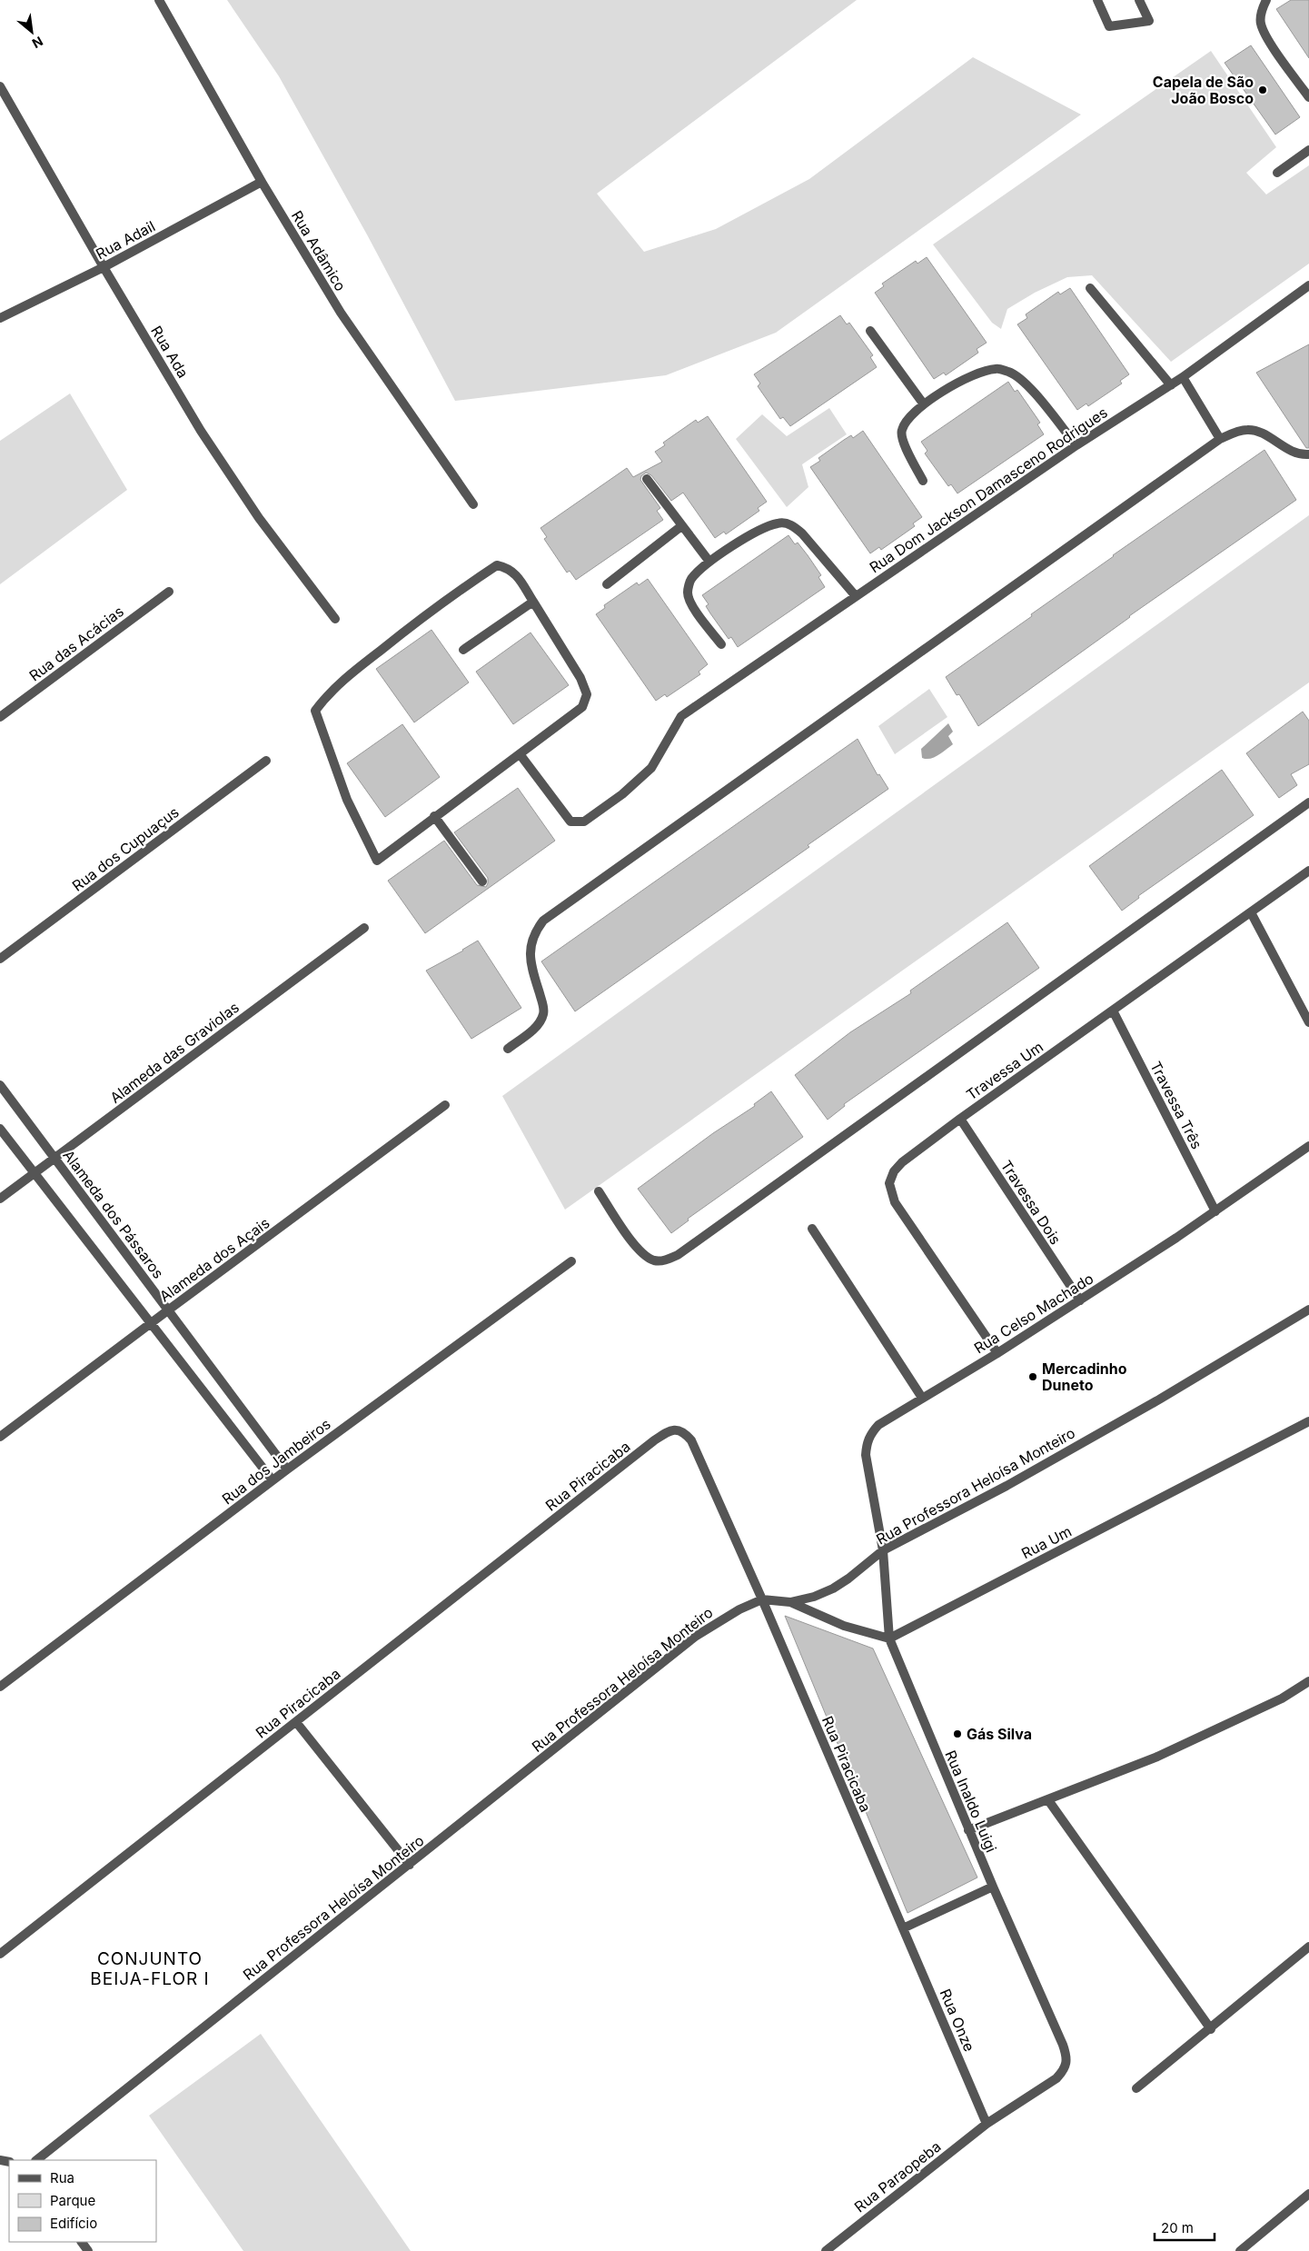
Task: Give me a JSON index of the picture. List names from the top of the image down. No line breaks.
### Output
{"streets":{"street":["Rua Adail","Rua Adâmico","Rua Ada","Rua Dom Jackson Damasceno Rodrigues","Rua das Acácias","Rua dos Cupuaçus","Alameda das Graviolas","Travessa Um","Travessa Três","Travessa Dois","Alameda dos Pássaros","Alameda dos Açais","Rua Celso Machado","Rua dos Jambeiros","Rua Piracicaba","Rua Professora Heloísa Monteiro","Rua Um","Rua Inaldo Luigi","Rua Onze","Rua Paraopeba"]},"crossings":[["Rua Adail","Rua Adâmico"],["Rua Adail","Rua Ada"],["Alameda das Graviolas","Alameda dos Pássaros"],["Travessa Um","Travessa Três"],["Travessa Um","Travessa Dois"],["Travessa Um","Rua Celso Machado"],["Travessa Três","Rua Celso Machado"],["Travessa Dois","Rua Celso Machado"],["Alameda dos Pássaros","Alameda dos Açais"],["Alameda dos Pássaros","Rua dos Jambeiros"],["Rua Celso Machado","Rua Professora Heloísa Monteiro"],["Rua Celso Machado","Rua Inaldo Luigi"],["Rua Piracicaba","Rua Professora Heloísa Monteiro"],["Rua Piracicaba","Rua Onze"],["Rua Professora Heloísa Monteiro","Rua Inaldo Luigi"],["Rua Um","Rua Inaldo Luigi"],["Rua Inaldo Luigi","Rua Onze"],["Rua Inaldo Luigi","Rua Paraopeba"],["Rua Onze","Rua Paraopeba"]],"districts":["CONJUNTO BEIJA-FLOR I"],"places":["Capela de São João Bosco","Mercadinho Duneto","Gás Silva"],"legend":["Rua","Parque","Edifício"],"scale_bar":"20 m","north":"bottom right"}
